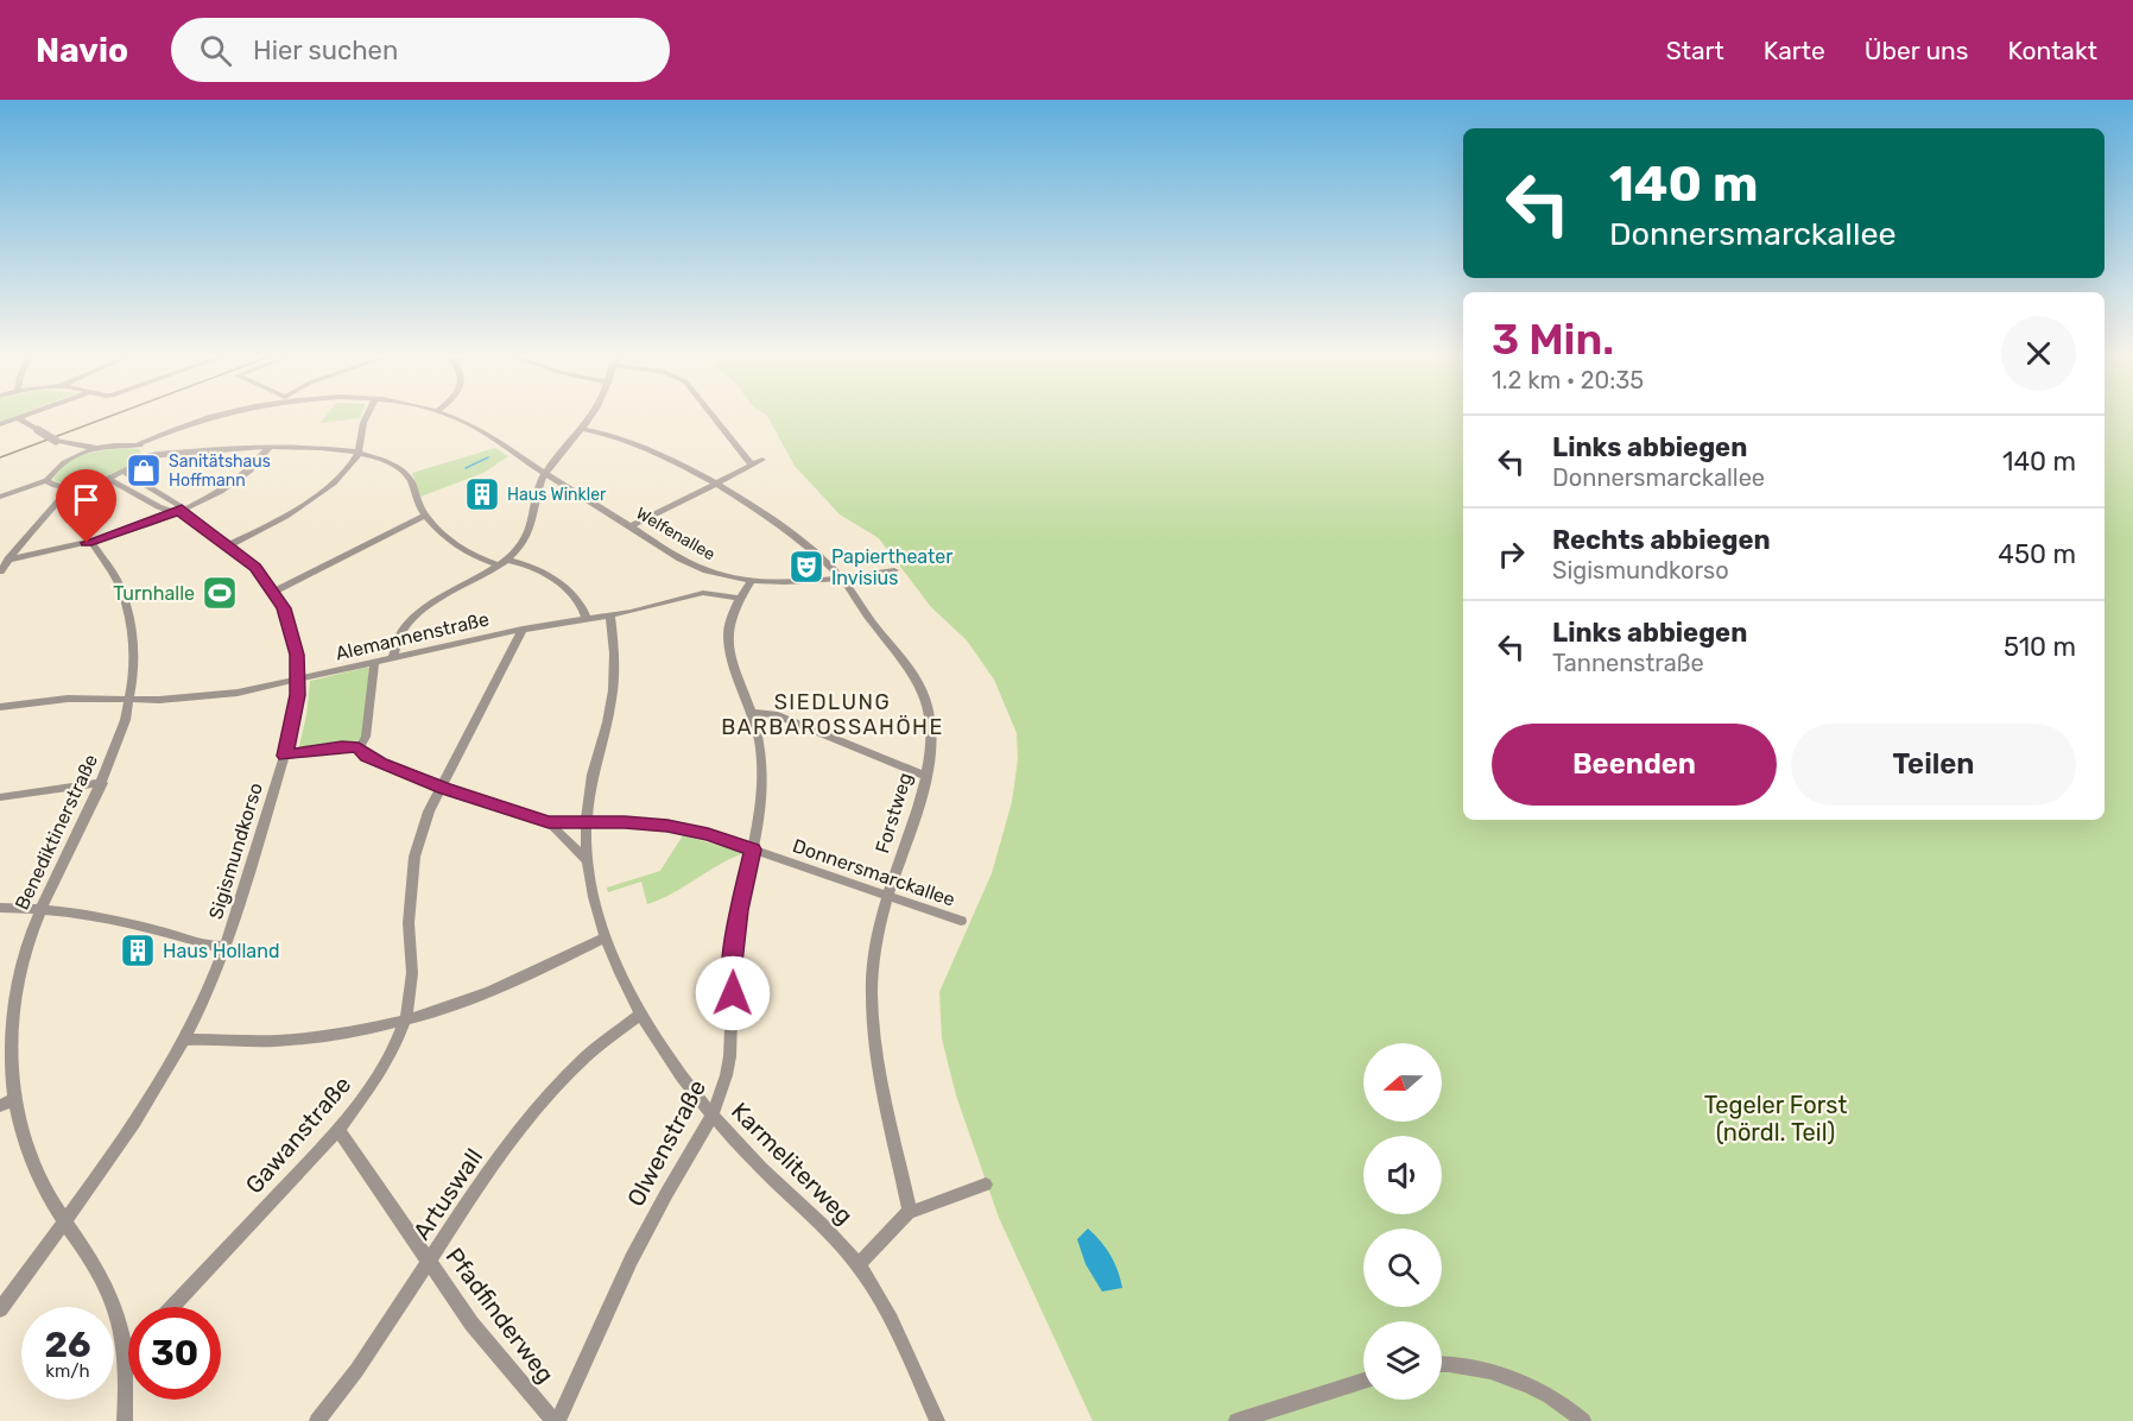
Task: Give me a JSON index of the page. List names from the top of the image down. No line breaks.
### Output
{"streets":{"street":["Welfenallee","Alemannenstraße","Forstweg","Benediktinerstraße","Sigismundkorso","Donnersmarckallee","Gawanstraße","Olwenstraße","Karmeliterweg","Artuswall","Pfadfinderweg"]},"crossings":[["Welfenallee","Forstweg"],["Welfenallee","Olwenstraße"],["Alemannenstraße","Benediktinerstraße"],["Alemannenstraße","Sigismundkorso"],["Alemannenstraße","Gawanstraße"],["Alemannenstraße","Karmeliterweg"],["Forstweg","Donnersmarckallee"],["Benediktinerstraße","Sigismundkorso"],["Donnersmarckallee","Gawanstraße"],["Donnersmarckallee","Olwenstraße"],["Donnersmarckallee","Karmeliterweg"],["Gawanstraße","Pfadfinderweg"],["Olwenstraße","Karmeliterweg"],["Olwenstraße","Pfadfinderweg"],["Karmeliterweg","Artuswall"],["Artuswall","Pfadfinderweg"]],"districts":["SIEDLUNG BARBAROSSAHÖHE"],"parks":["Tegeler Forst (nördl. Teil)"],"places":{"shop":["Sanitätshaus Hoffmann"],"building":["Haus Winkler","Haus Holland"],"theatre":["Papiertheater Invisius"],"sports":["Turnhalle"]},"north":"left","page":{"header":"Navio","search":"Hier suchen","nav":["Start","Karte","Über uns","Kontakt"],"turn":["140 m","Donnersmarckallee"],"heading":["3 Min.","1.2 km · 20:35"],"list":[{"name":"Links abbiegen","note":"Donnersmarckallee","value":"140 m"},{"name":"Rechts abbiegen","note":"Sigismundkorso","value":"450 m"},{"name":"Links abbiegen","note":"Tannenstraße","value":"510 m"}],"buttons":["Beenden","Teilen"],"speed":"26 km/h","limit":"30"}}
